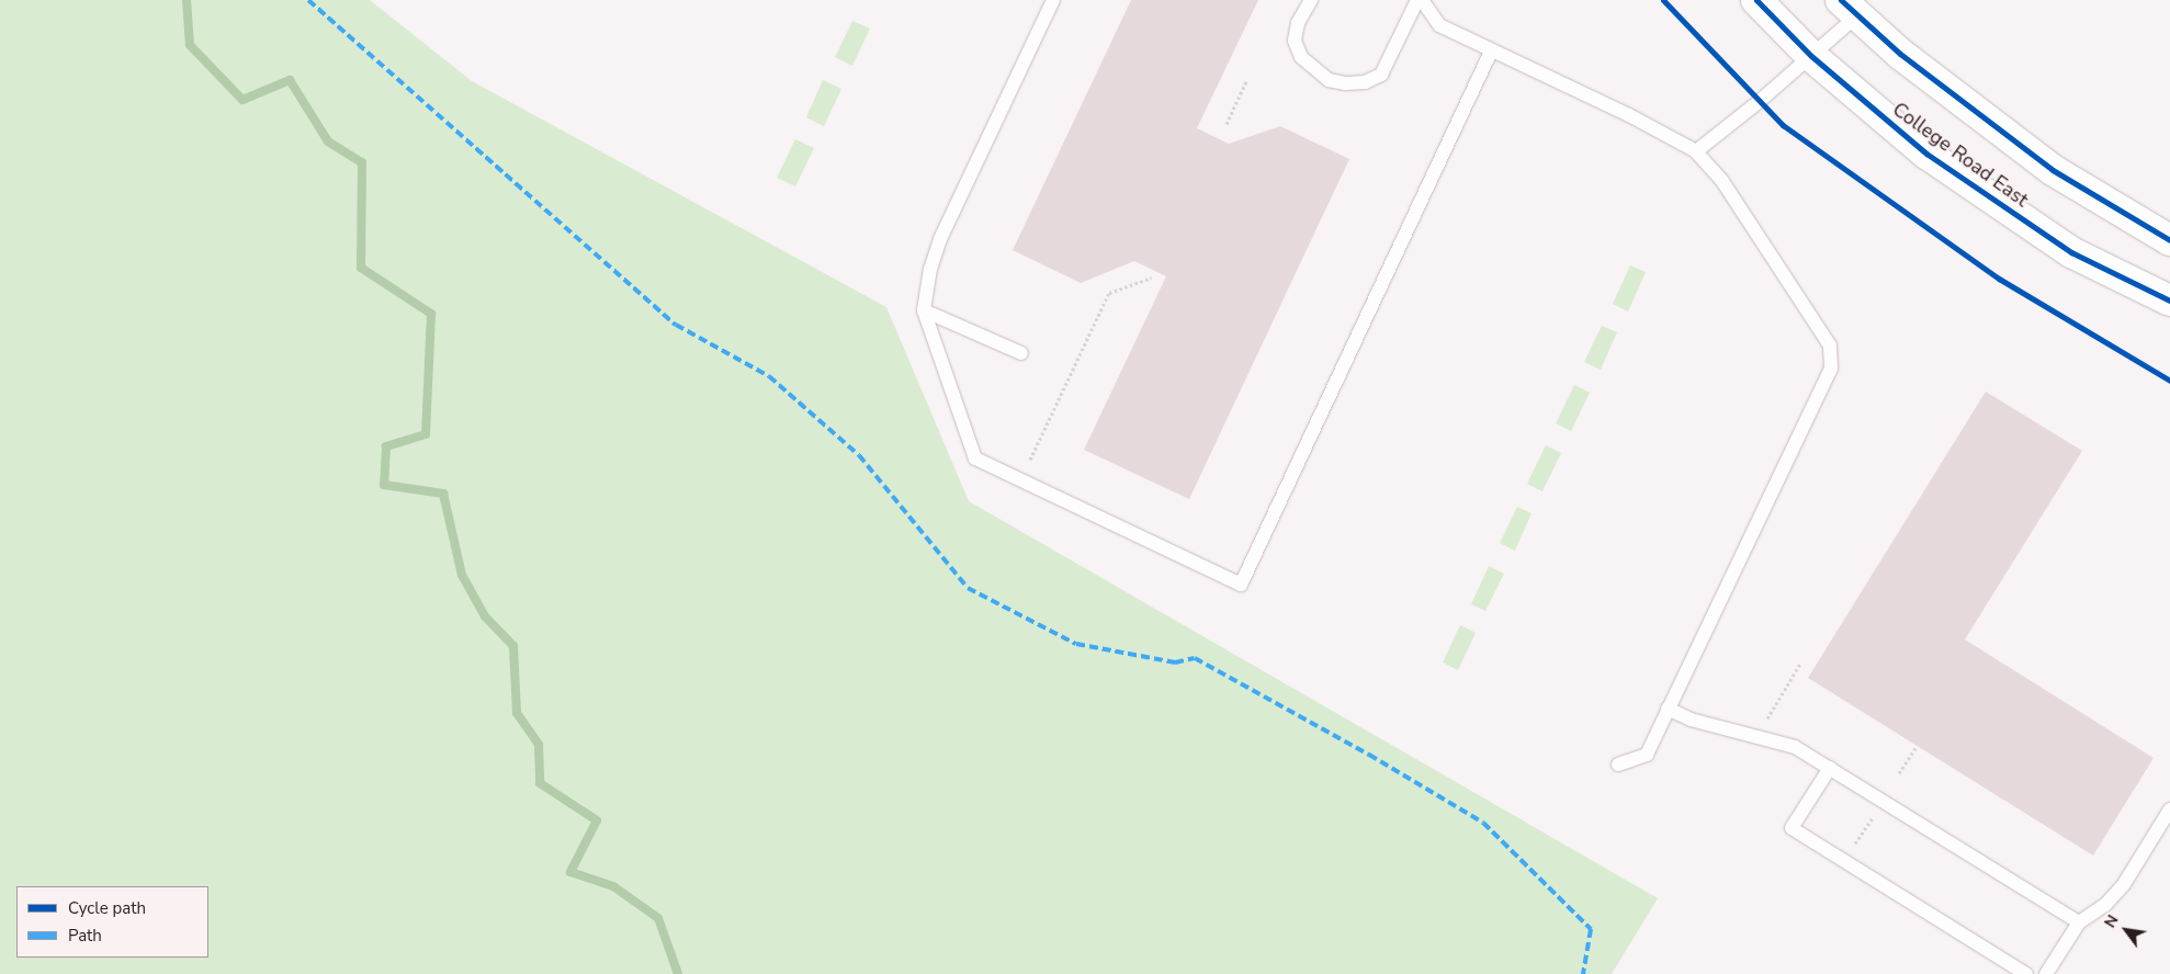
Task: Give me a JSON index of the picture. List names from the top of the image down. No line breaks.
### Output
{"streets":{"street":["College Road East"]},"legend":["Cycle path","Path"],"north":"top left"}
